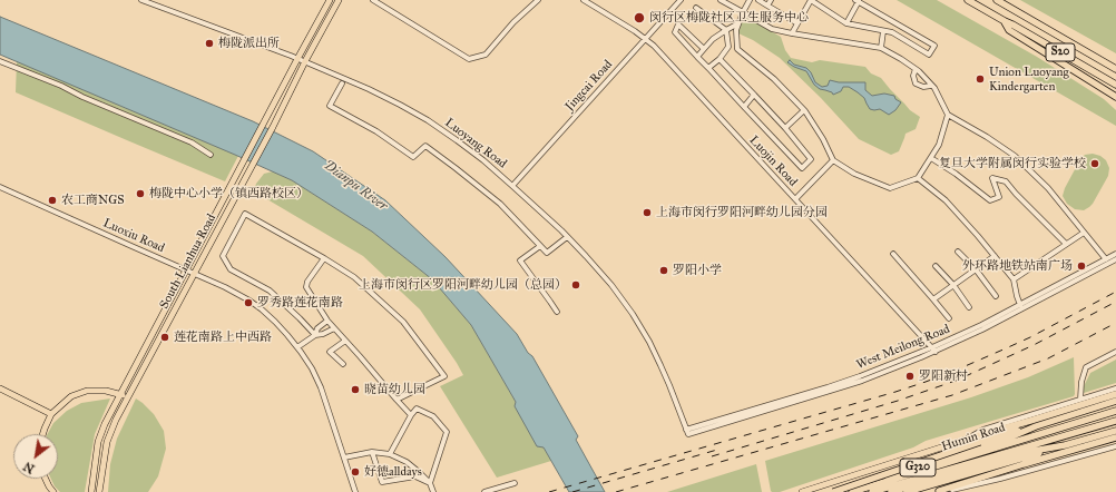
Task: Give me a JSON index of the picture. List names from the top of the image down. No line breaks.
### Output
{"streets":{"highway":["S20","Humin Road","G320"],"main road":["South Lianhua Road"],"street":["Jingcai Road","Luoyang Road","Luojin Road","Luoxiu Road","West Meilong Road"]},"crossings":[["Jingcai Road","Luoyang Road"],["Jingcai Road","Luojin Road"],["Luoyang Road","South Lianhua Road"],["Luoyang Road","West Meilong Road"],["Luojin Road","West Meilong Road"],["Luoxiu Road","South Lianhua Road"]],"water":["Dianpu River"],"places":["闵行区梅陇社区卫生服务中心","梅陇派出所","Union Luoyang Kindergarten","复旦大学附属闵行实验学校","梅陇中心小学（镇西路校区）","农工商NGS","上海市闵行罗阳河畔幼儿园分园","外环路地铁站南广场","罗阳小学","上海市闵行区罗阳河畔幼儿园（总园）","罗秀路莲花南路","莲花南路上中西路","罗阳新村","晓苗幼儿园","好德alldays"],"north":"bottom left"}
